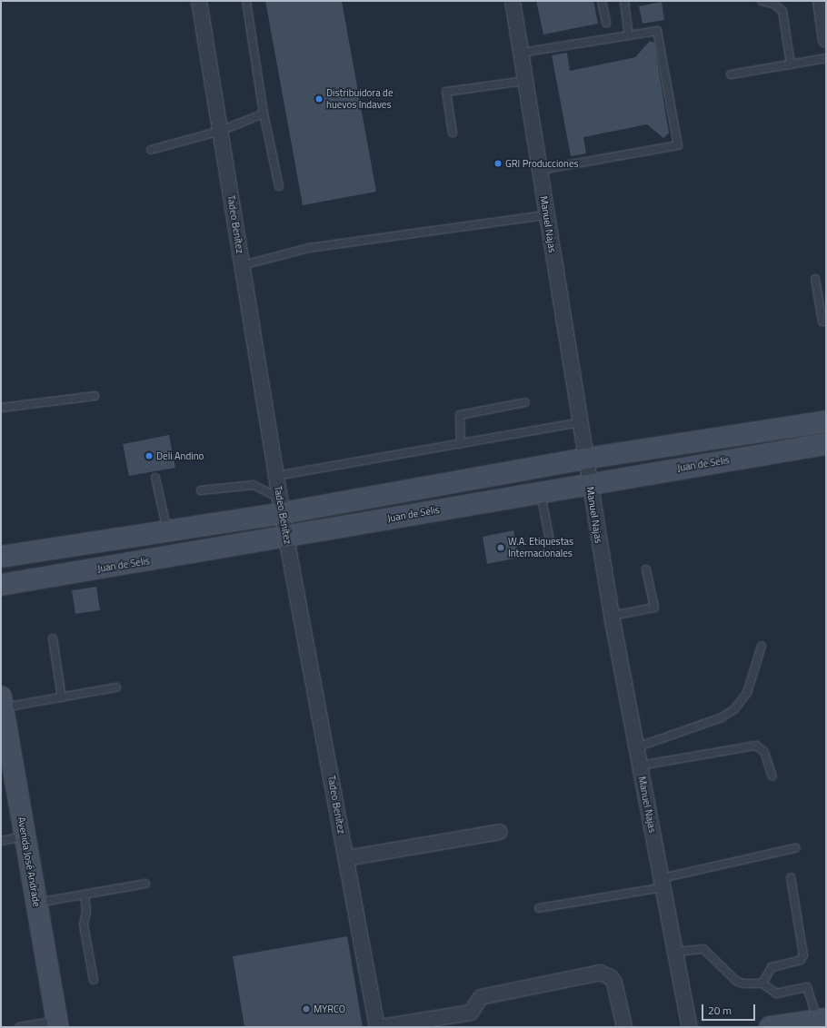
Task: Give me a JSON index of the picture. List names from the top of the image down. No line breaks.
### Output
{"streets":{"main road":["Juan de Selis","Avenida José Andrade"],"street":["Tadeo Benítez","Manuel Najas"]},"crossings":[["Tadeo Benítez","Juan de Selis"],["Manuel Najas","Juan de Selis"]],"places":["Distribuidora de huevos Indaves","GRI Producciones","Deli Andino","W.A. Etiquestas Internacionales","MYRCO"],"scale_bar":"20 m"}
